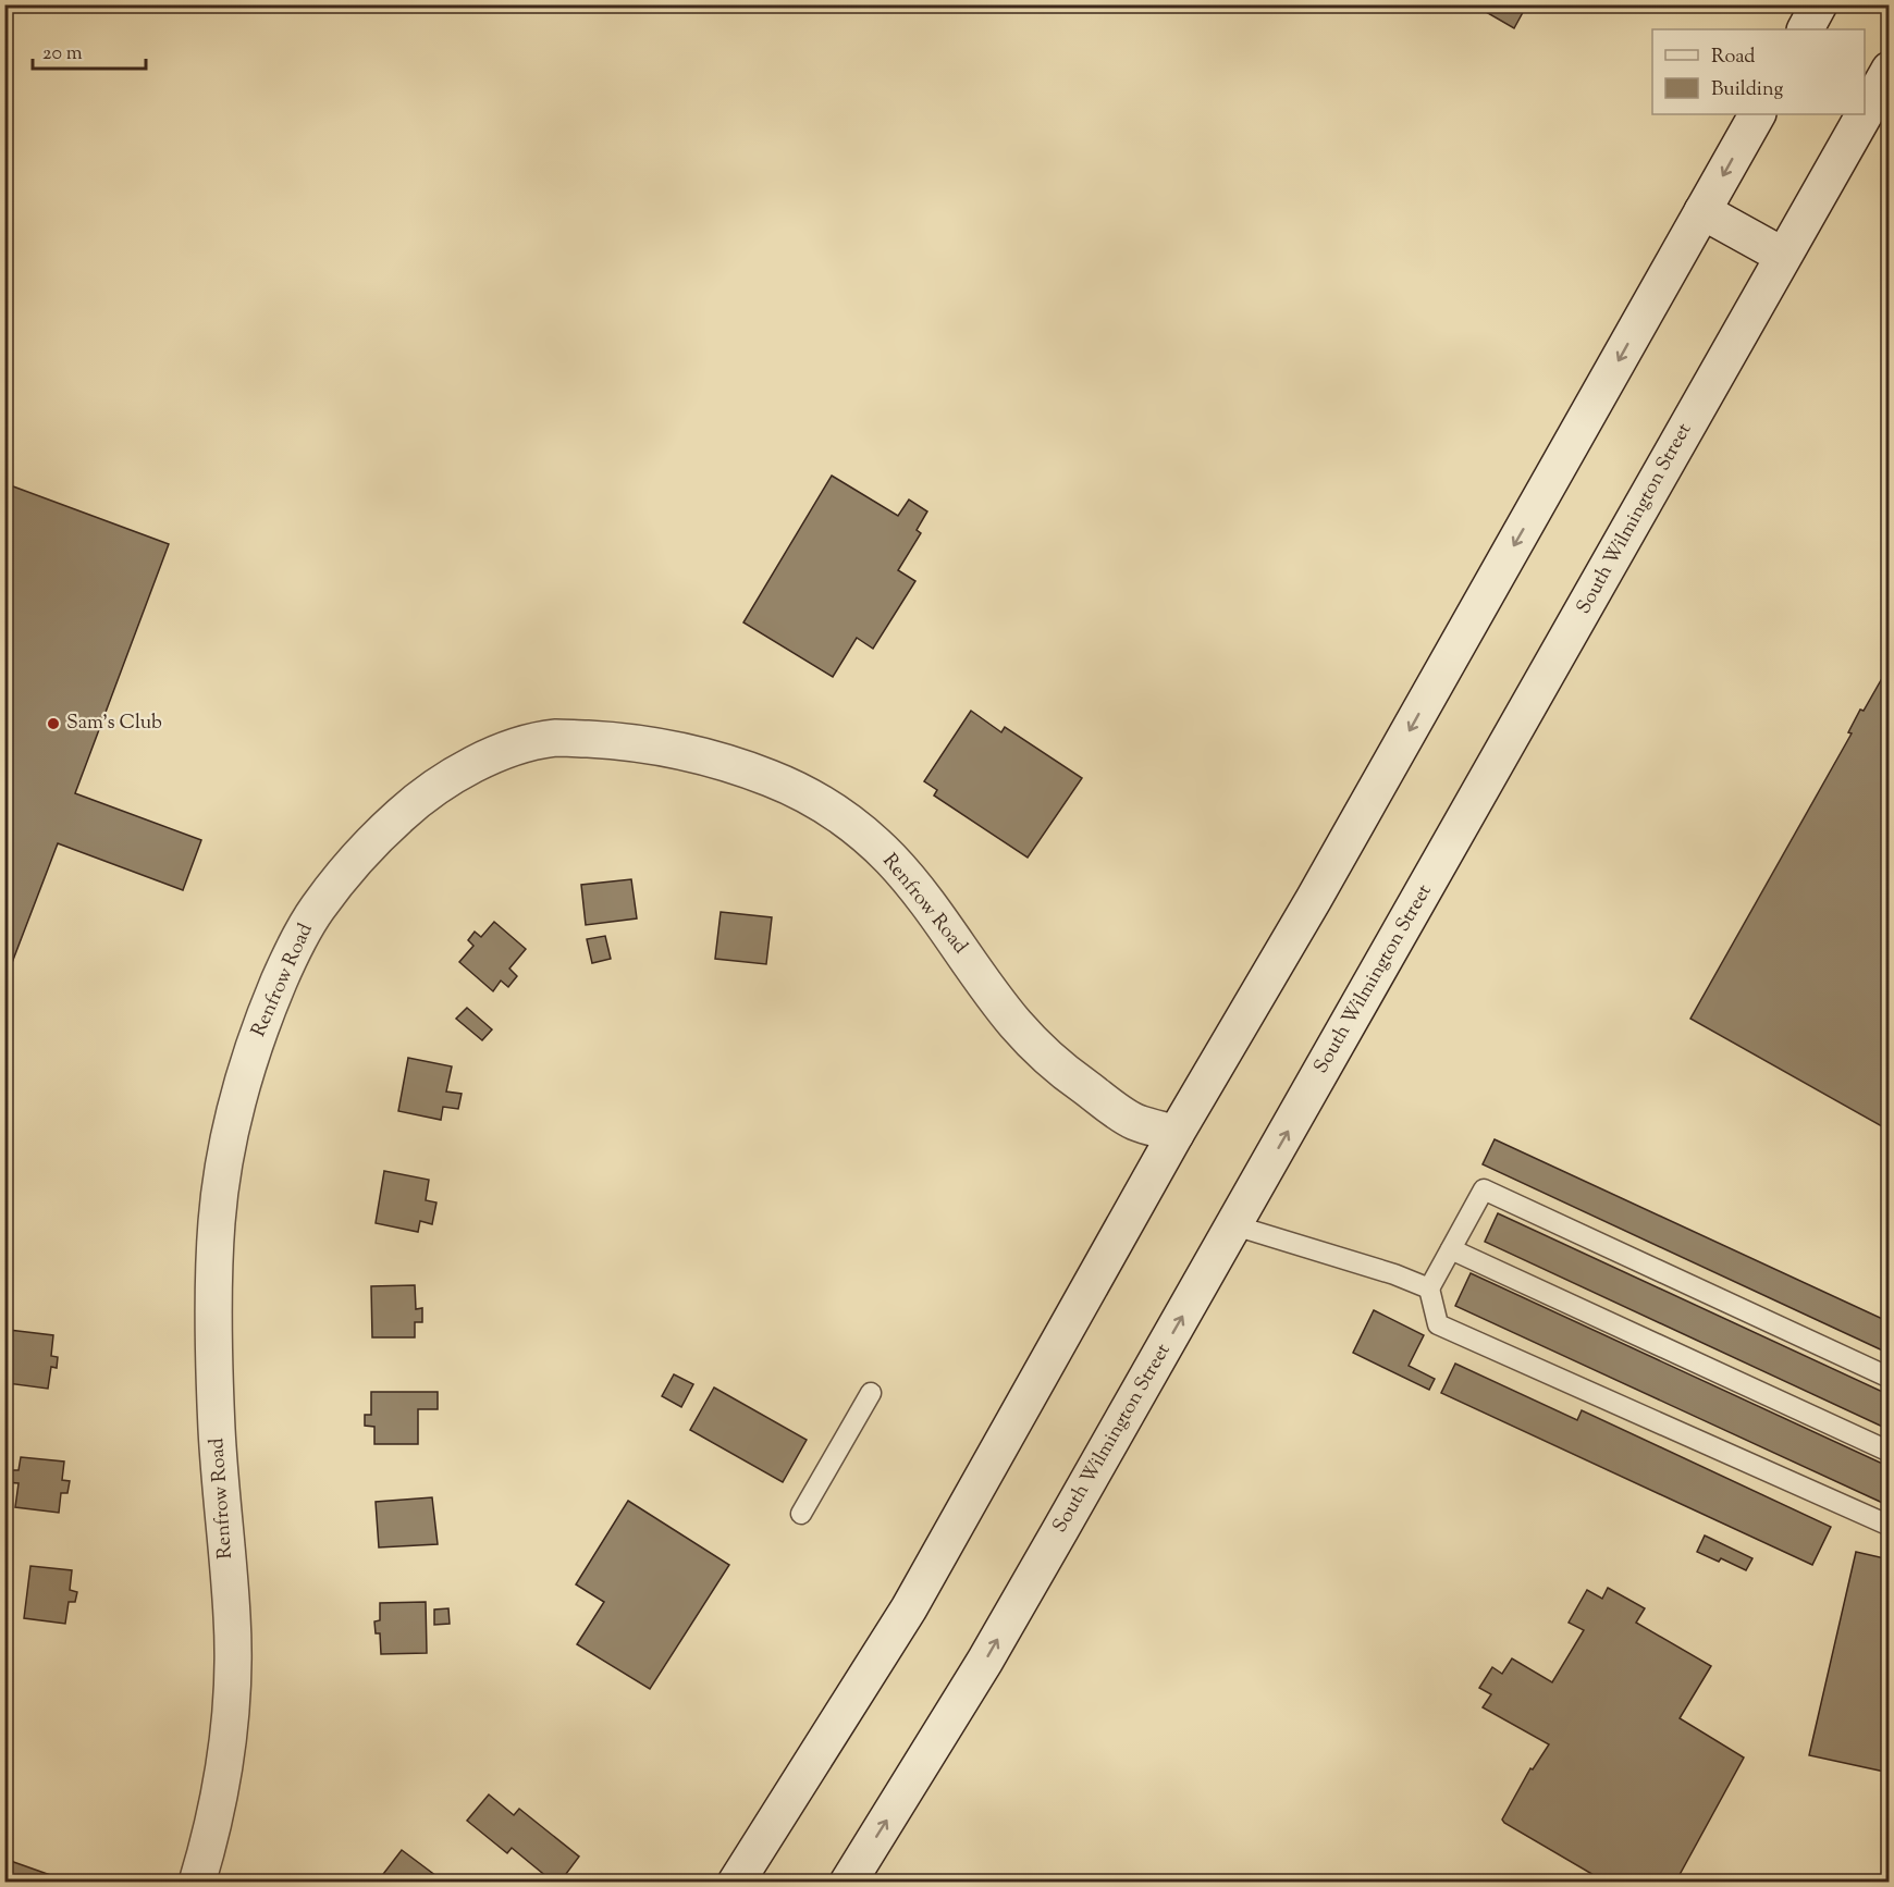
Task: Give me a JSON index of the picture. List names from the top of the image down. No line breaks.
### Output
{"streets":{"main road":["South Wilmington Street","Renfrow Road"]},"places":["Sam's Club"],"legend":["Road","Building"],"scale_bar":"20 m"}
